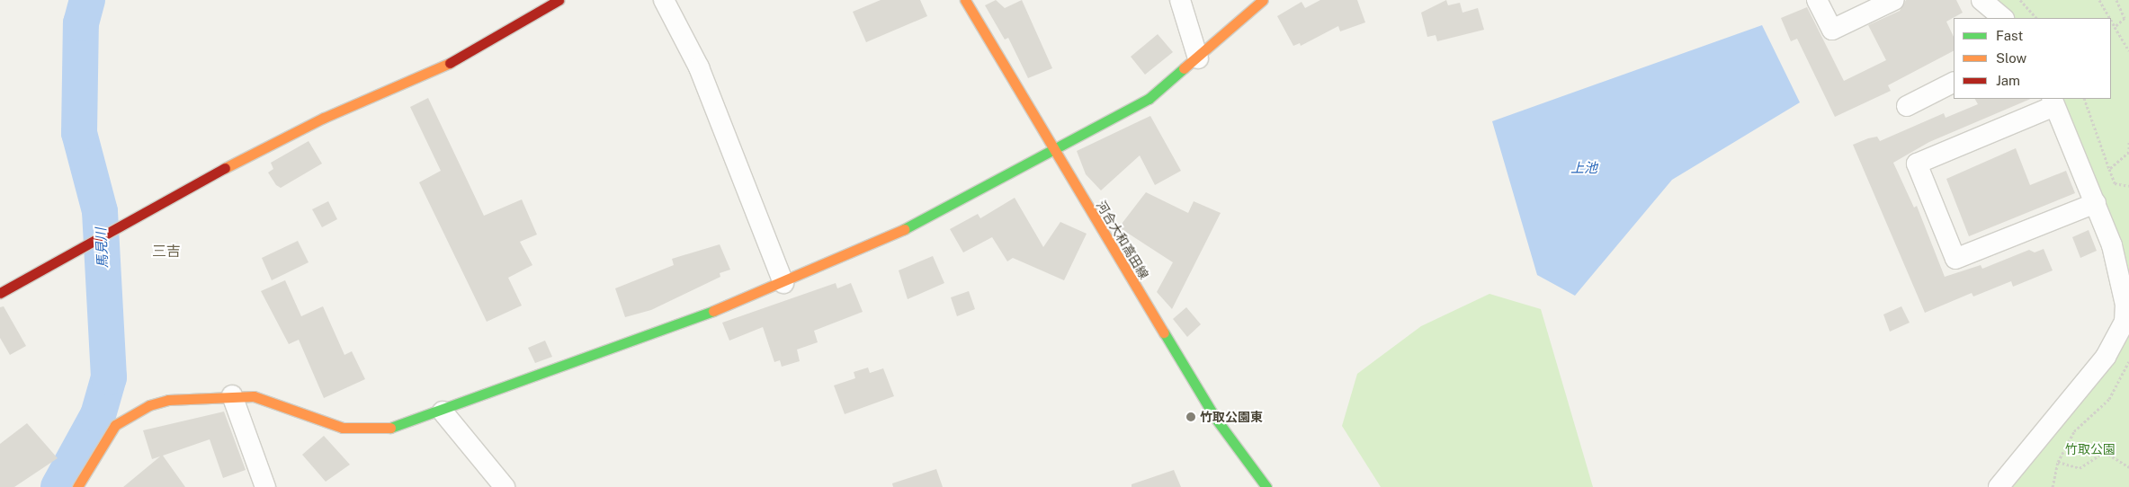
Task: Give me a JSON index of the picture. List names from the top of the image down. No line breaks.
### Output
{"streets":{"street":["河合大和高田線"]},"districts":["三吉"],"water":["上池","馬見川"],"parks":["竹取公園"],"places":["竹取公園東"],"legend":["Fast","Slow","Jam"]}
